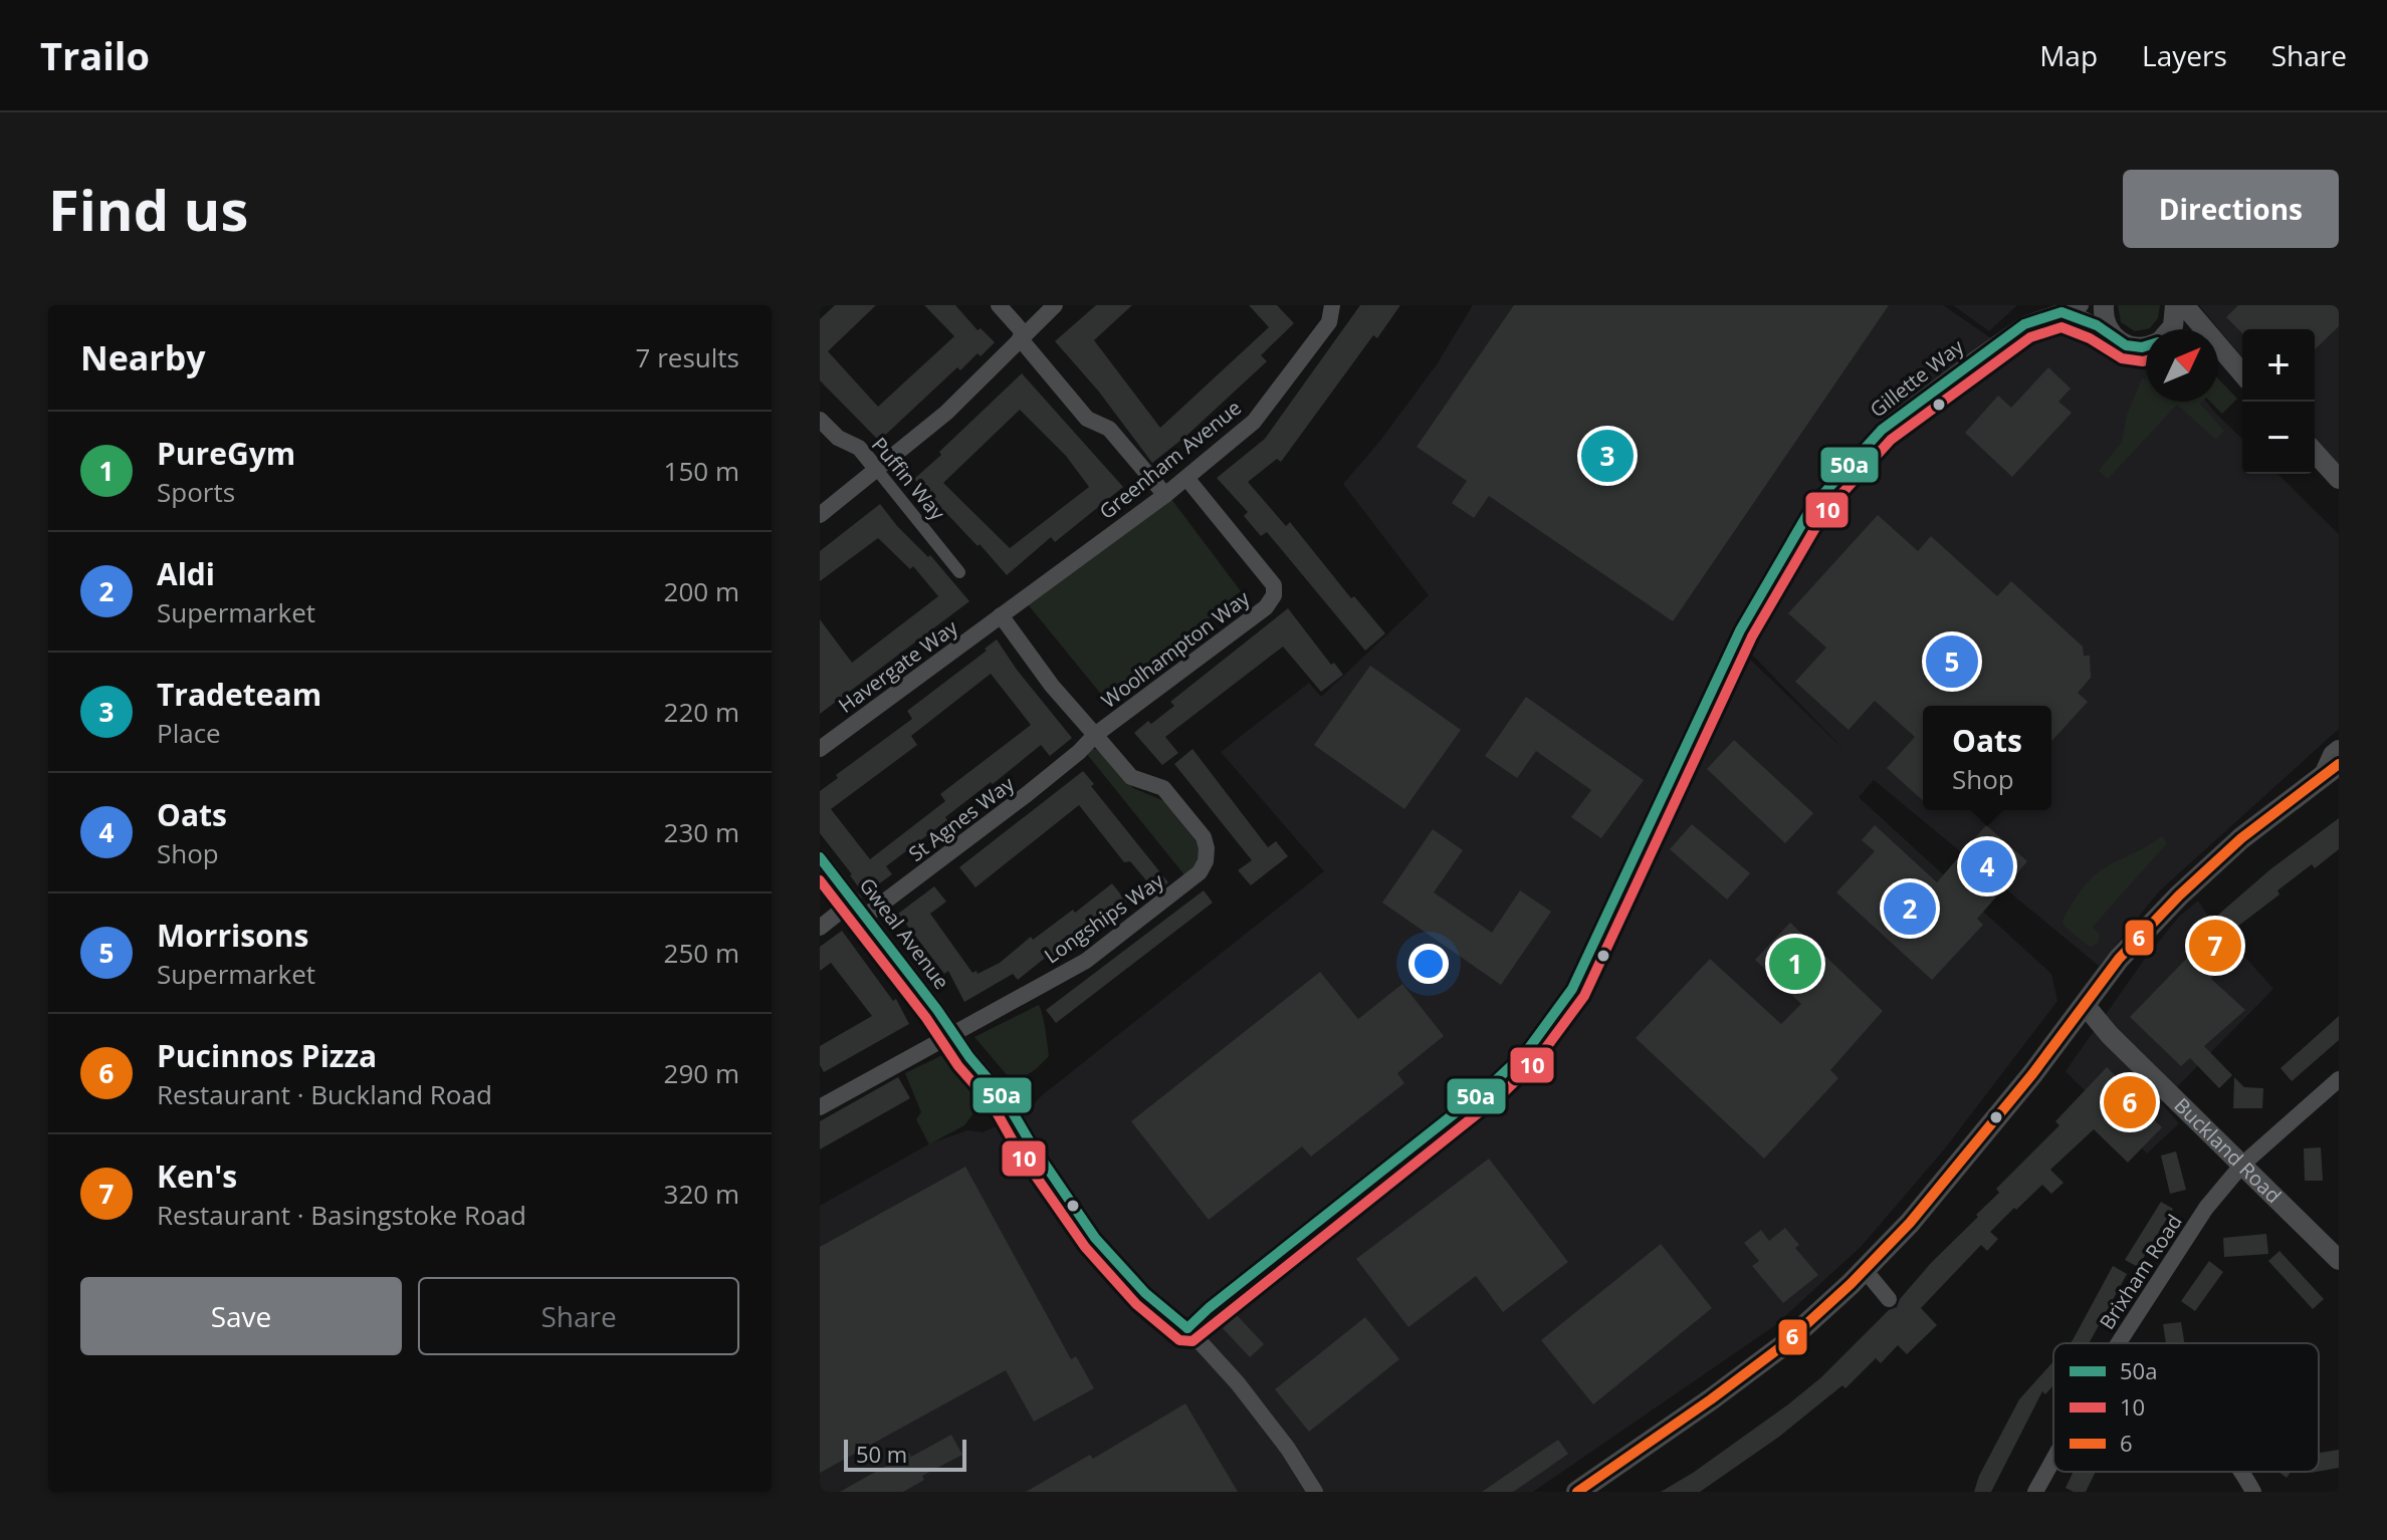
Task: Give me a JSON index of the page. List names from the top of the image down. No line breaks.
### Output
{"streets":{"street":["Gillette Way","Greenham Avenue","Puffin Way","Woolhampton Way","Havergate Way","St Agnes Way","Longships Way","Gweal Avenue","Buckland Road","Brixham Road"]},"crossings":[["Gillette Way","Gweal Avenue"],["Greenham Avenue","Woolhampton Way"],["Greenham Avenue","Havergate Way"],["Woolhampton Way","St Agnes Way"],["Woolhampton Way","Longships Way"],["St Agnes Way","Longships Way"],["St Agnes Way","Gweal Avenue"],["Longships Way","Gweal Avenue"],["Buckland Road","Brixham Road"]],"lines":["transit line 50a","transit line 10","transit line 6"],"legend":["50a","10","6"],"scale_bar":"50 m","north":"top right","page":{"header":"Trailo","nav":["Map","Layers","Share"],"buttons":["Directions",["Save","Share"]],"title":"Find us","heading":["Nearby","7 results"],"map_buttons":["+","−"],"list":[{"mark":"1","name":"PureGym","note":"Sports","value":"150 m"},{"mark":"2","name":"Aldi","note":"Supermarket","value":"200 m"},{"mark":"3","name":"Tradeteam","note":"Place","value":"220 m"},{"mark":"4","name":"Oats","note":"Shop","value":"230 m"},{"mark":"5","name":"Morrisons","note":"Supermarket","value":"250 m"},{"mark":"6","name":"Pucinnos Pizza","note":"Restaurant · Buckland Road","value":"290 m"},{"mark":"7","name":"Ken's","note":"Restaurant · Basingstoke Road","value":"320 m"}],"pins":["3","5","4","2","7","1","6"],"popup":["Oats","Shop"],"scale":"50 m"}}
